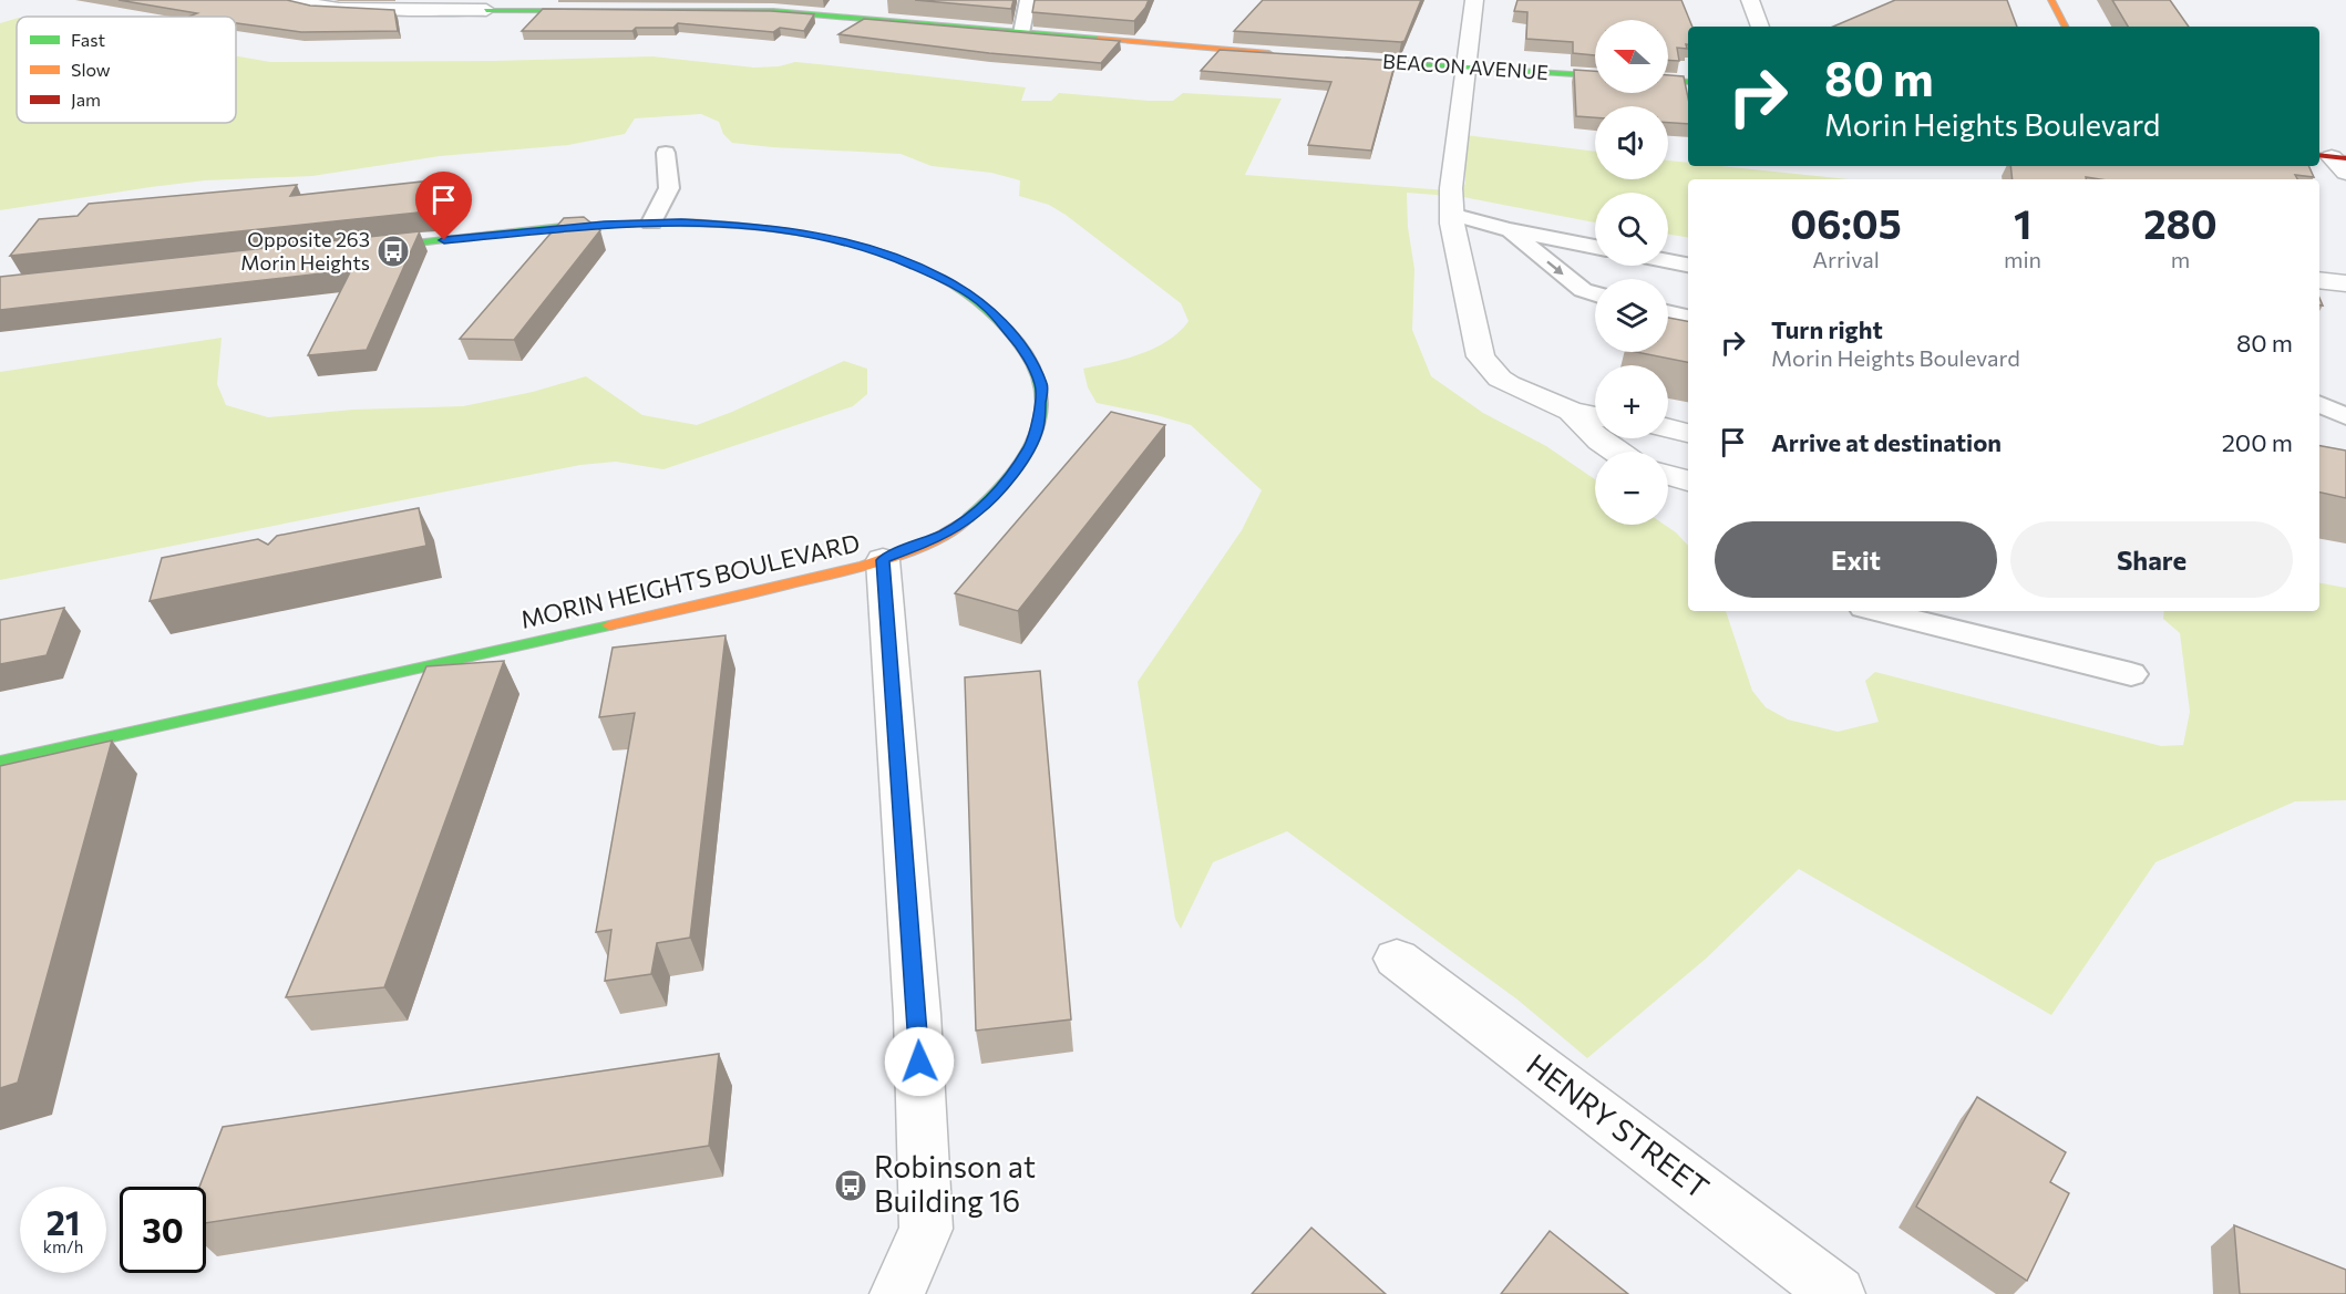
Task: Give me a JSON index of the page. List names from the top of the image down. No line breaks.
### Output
{"streets":{"street":["BEACON AVENUE","MORIN HEIGHTS BOULEVARD","HENRY STREET"]},"places":{"bus stop":["Opposite 263 Morin Heights","Robinson at Building 16"]},"legend":["Fast","Slow","Jam"],"north":"left","page":{"map_buttons":["+","−"],"turn":["80 m","Morin Heights Boulevard"],"eta":["06:05","Arrival","1","min","280","m"],"list":[{"name":"Turn right","note":"Morin Heights Boulevard","value":"80 m"},{"name":"Arrive at destination","value":"200 m"}],"buttons":["Exit","Share"],"speed":"21 km/h","limit":"30"}}
